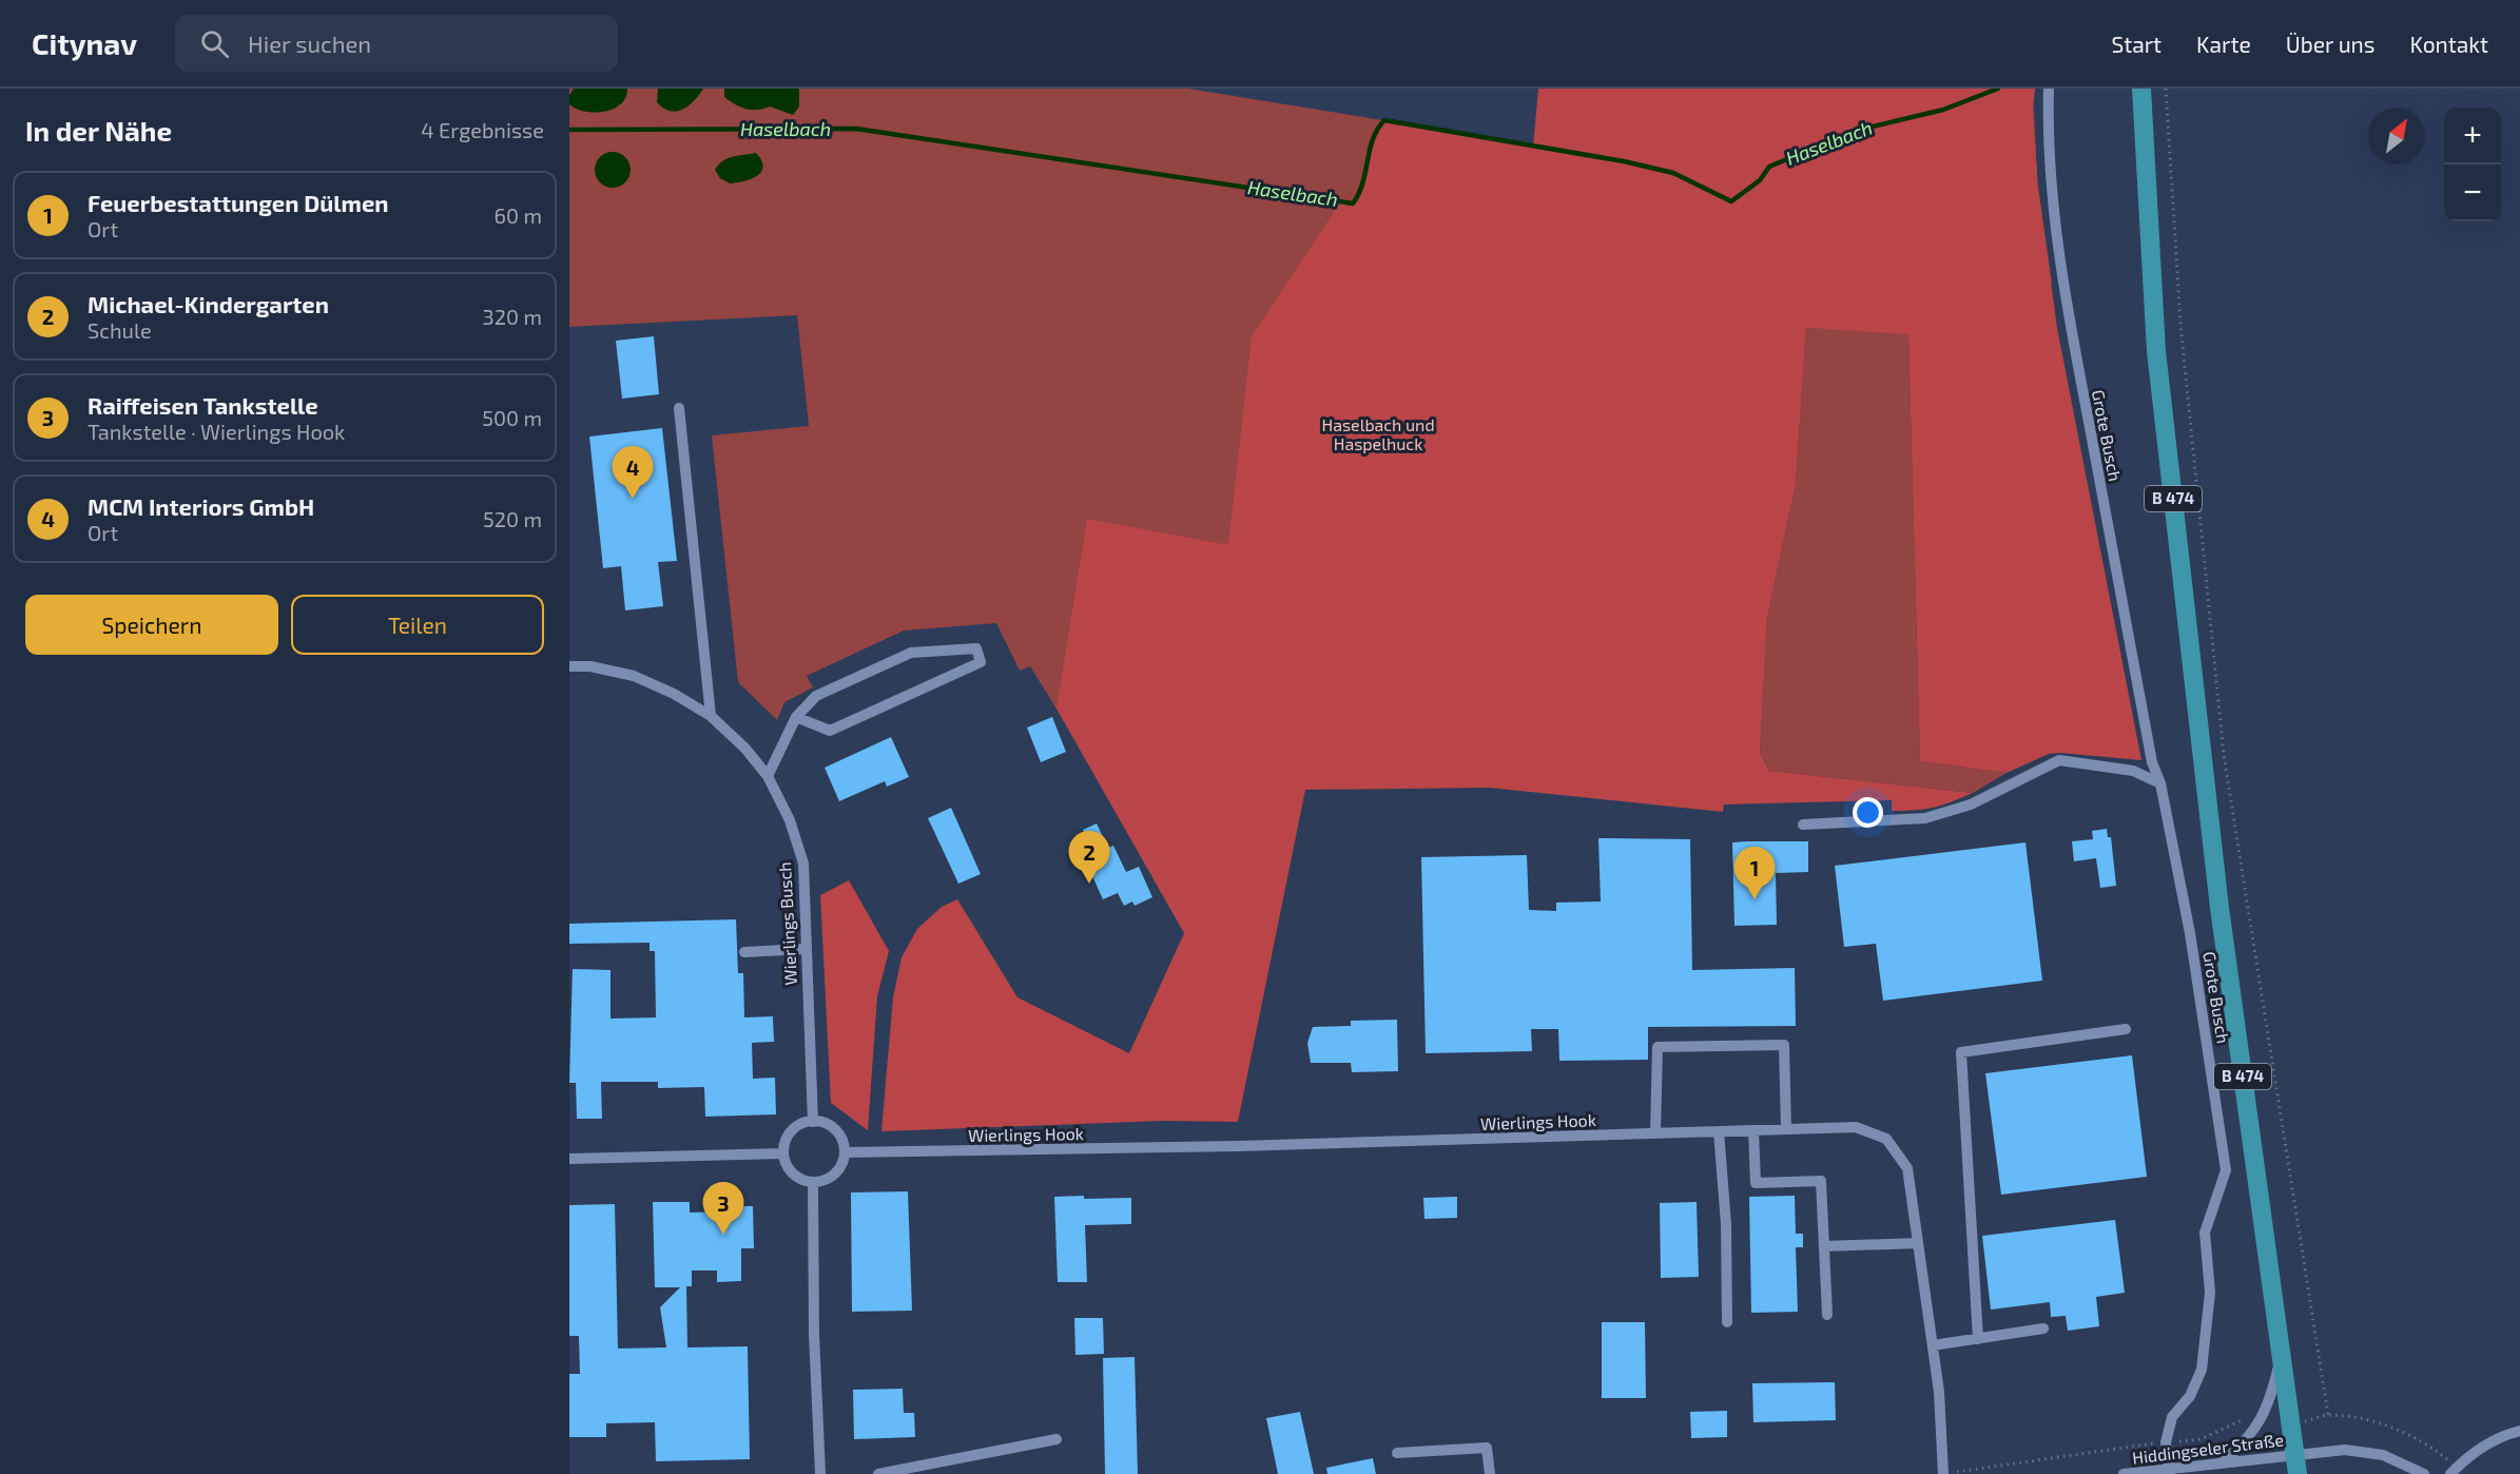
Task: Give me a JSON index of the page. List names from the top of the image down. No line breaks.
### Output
{"streets":{"main road":["B 474"],"street":["Grote Busch","Wierlings Busch","Wierlings Hook","Hiddingseler Straße"]},"crossings":[["Grote Busch","Hiddingseler Straße"],["B 474","Hiddingseler Straße"],["Wierlings Busch","Wierlings Hook"]],"water":["Haselbach"],"parks":["Haselbach und Haspelhuck"],"north":"top right","page":{"header":"Citynav","search":"Hier suchen","nav":["Start","Karte","Über uns","Kontakt"],"heading":["In der Nähe","4 Ergebnisse"],"map_buttons":["+","−"],"list":[{"mark":"1","name":"Feuerbestattungen Dülmen","note":"Ort","value":"60 m"},{"mark":"2","name":"Michael-Kindergarten","note":"Schule","value":"320 m"},{"mark":"3","name":"Raiffeisen Tankstelle","note":"Tankstelle · Wierlings Hook","value":"500 m"},{"mark":"4","name":"MCM Interiors GmbH","note":"Ort","value":"520 m"}],"pins":["4","2","1","3"],"buttons":["Speichern","Teilen"]}}
